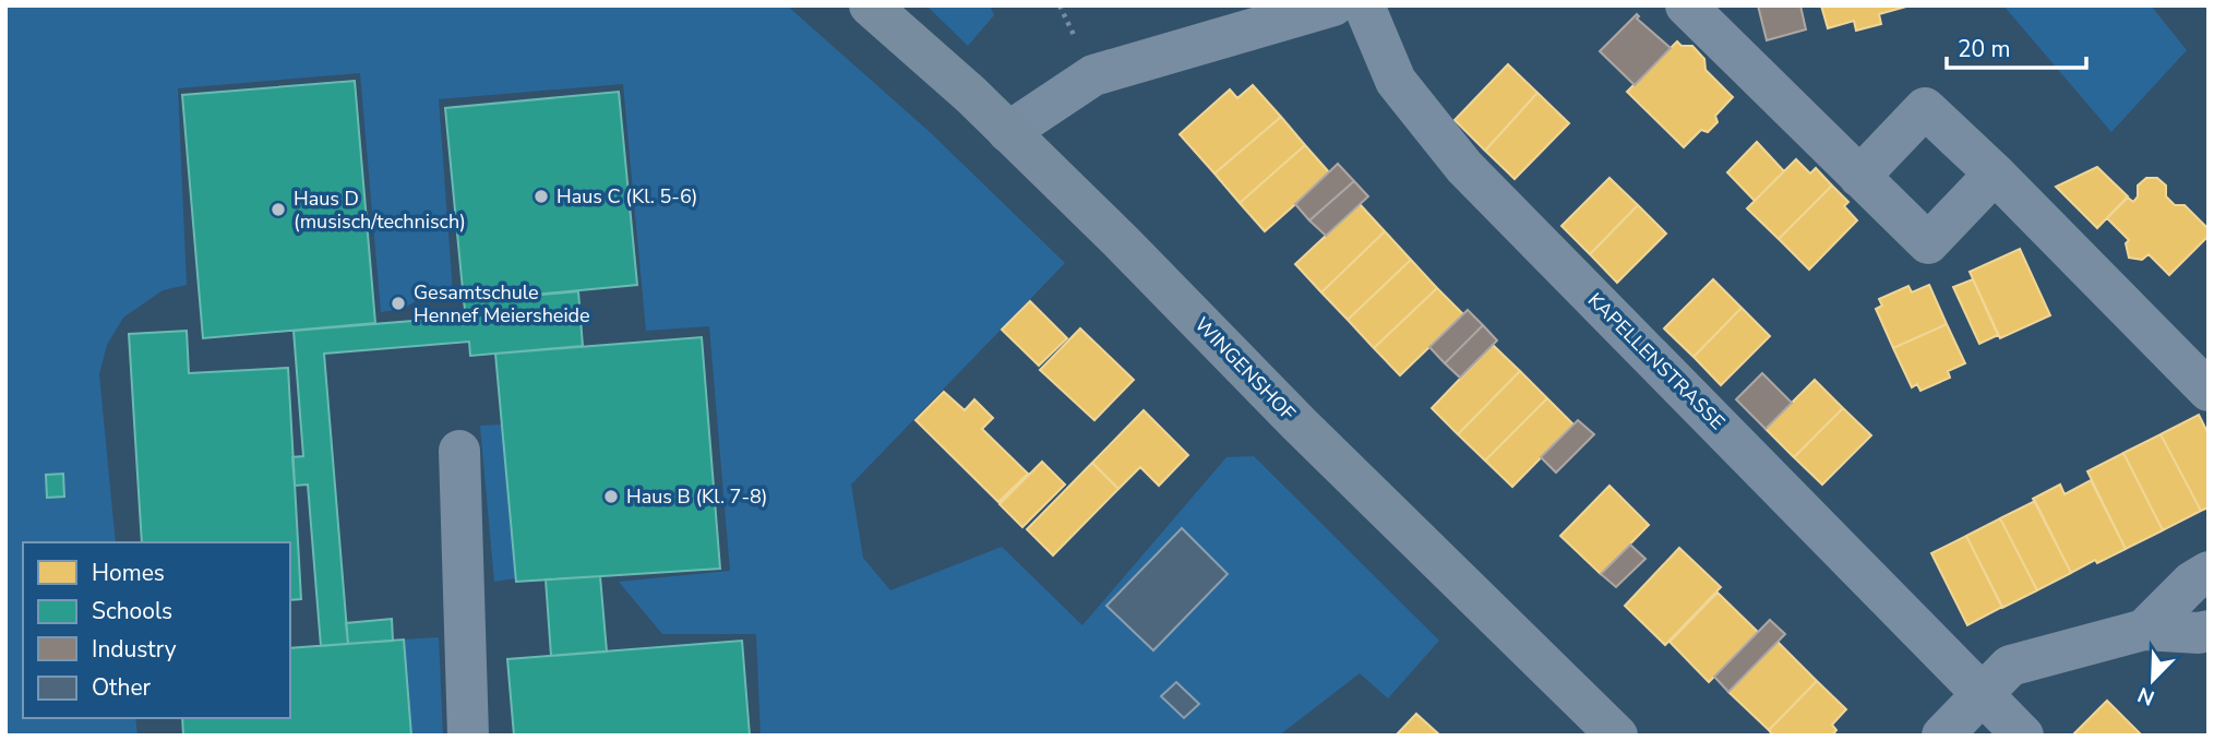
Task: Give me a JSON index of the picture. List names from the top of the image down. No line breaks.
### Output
{"streets":{"main road":["WINGENSHOF"],"street":["KAPELLENSTRASSE"]},"places":["Haus C (Kl. 5-6)","Haus D (musisch/technisch)","Gesamtschule Hennef Meiersheide","Haus B (Kl. 7-8)"],"legend":["Homes","Schools","Industry","Other"],"scale_bar":"20 m","north":"bottom left"}
